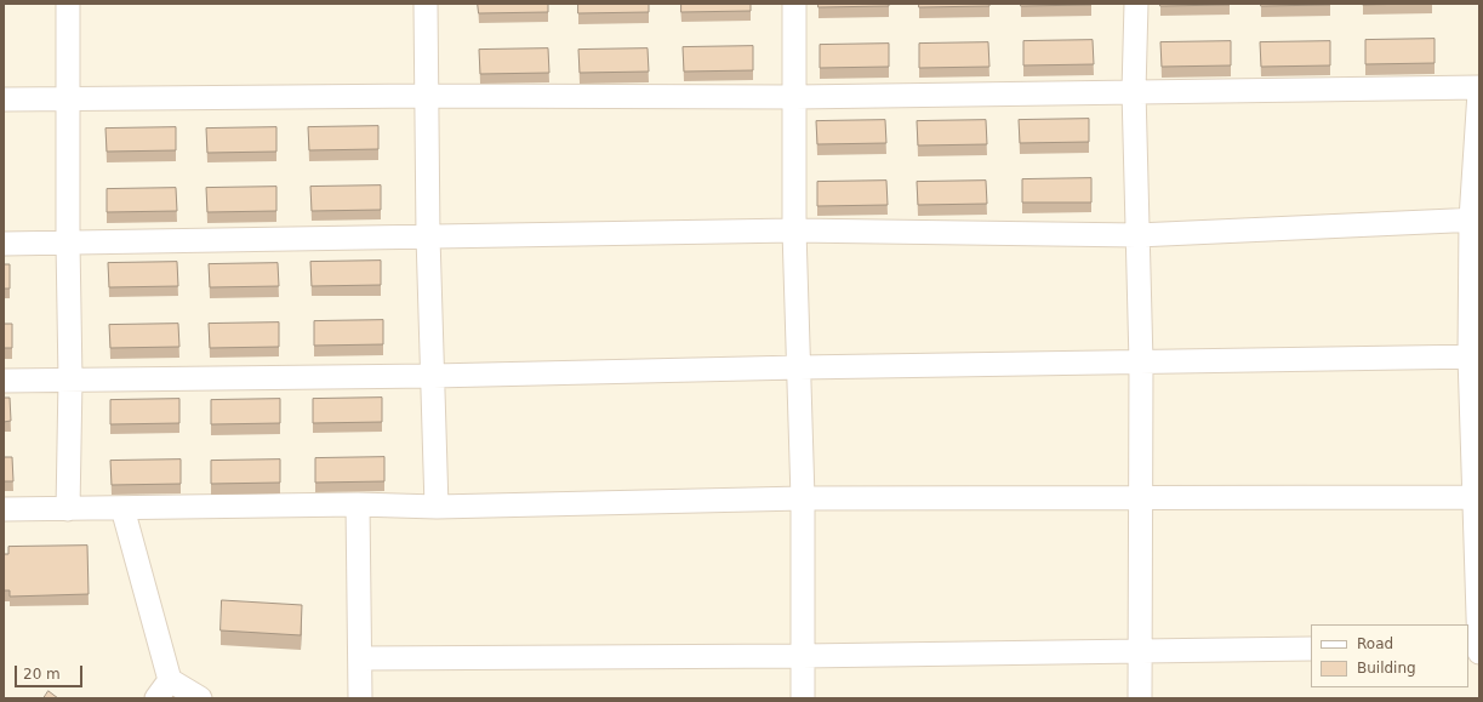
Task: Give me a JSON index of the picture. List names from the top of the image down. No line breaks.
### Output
{"legend":["Road","Building"],"scale_bar":"20 m"}
